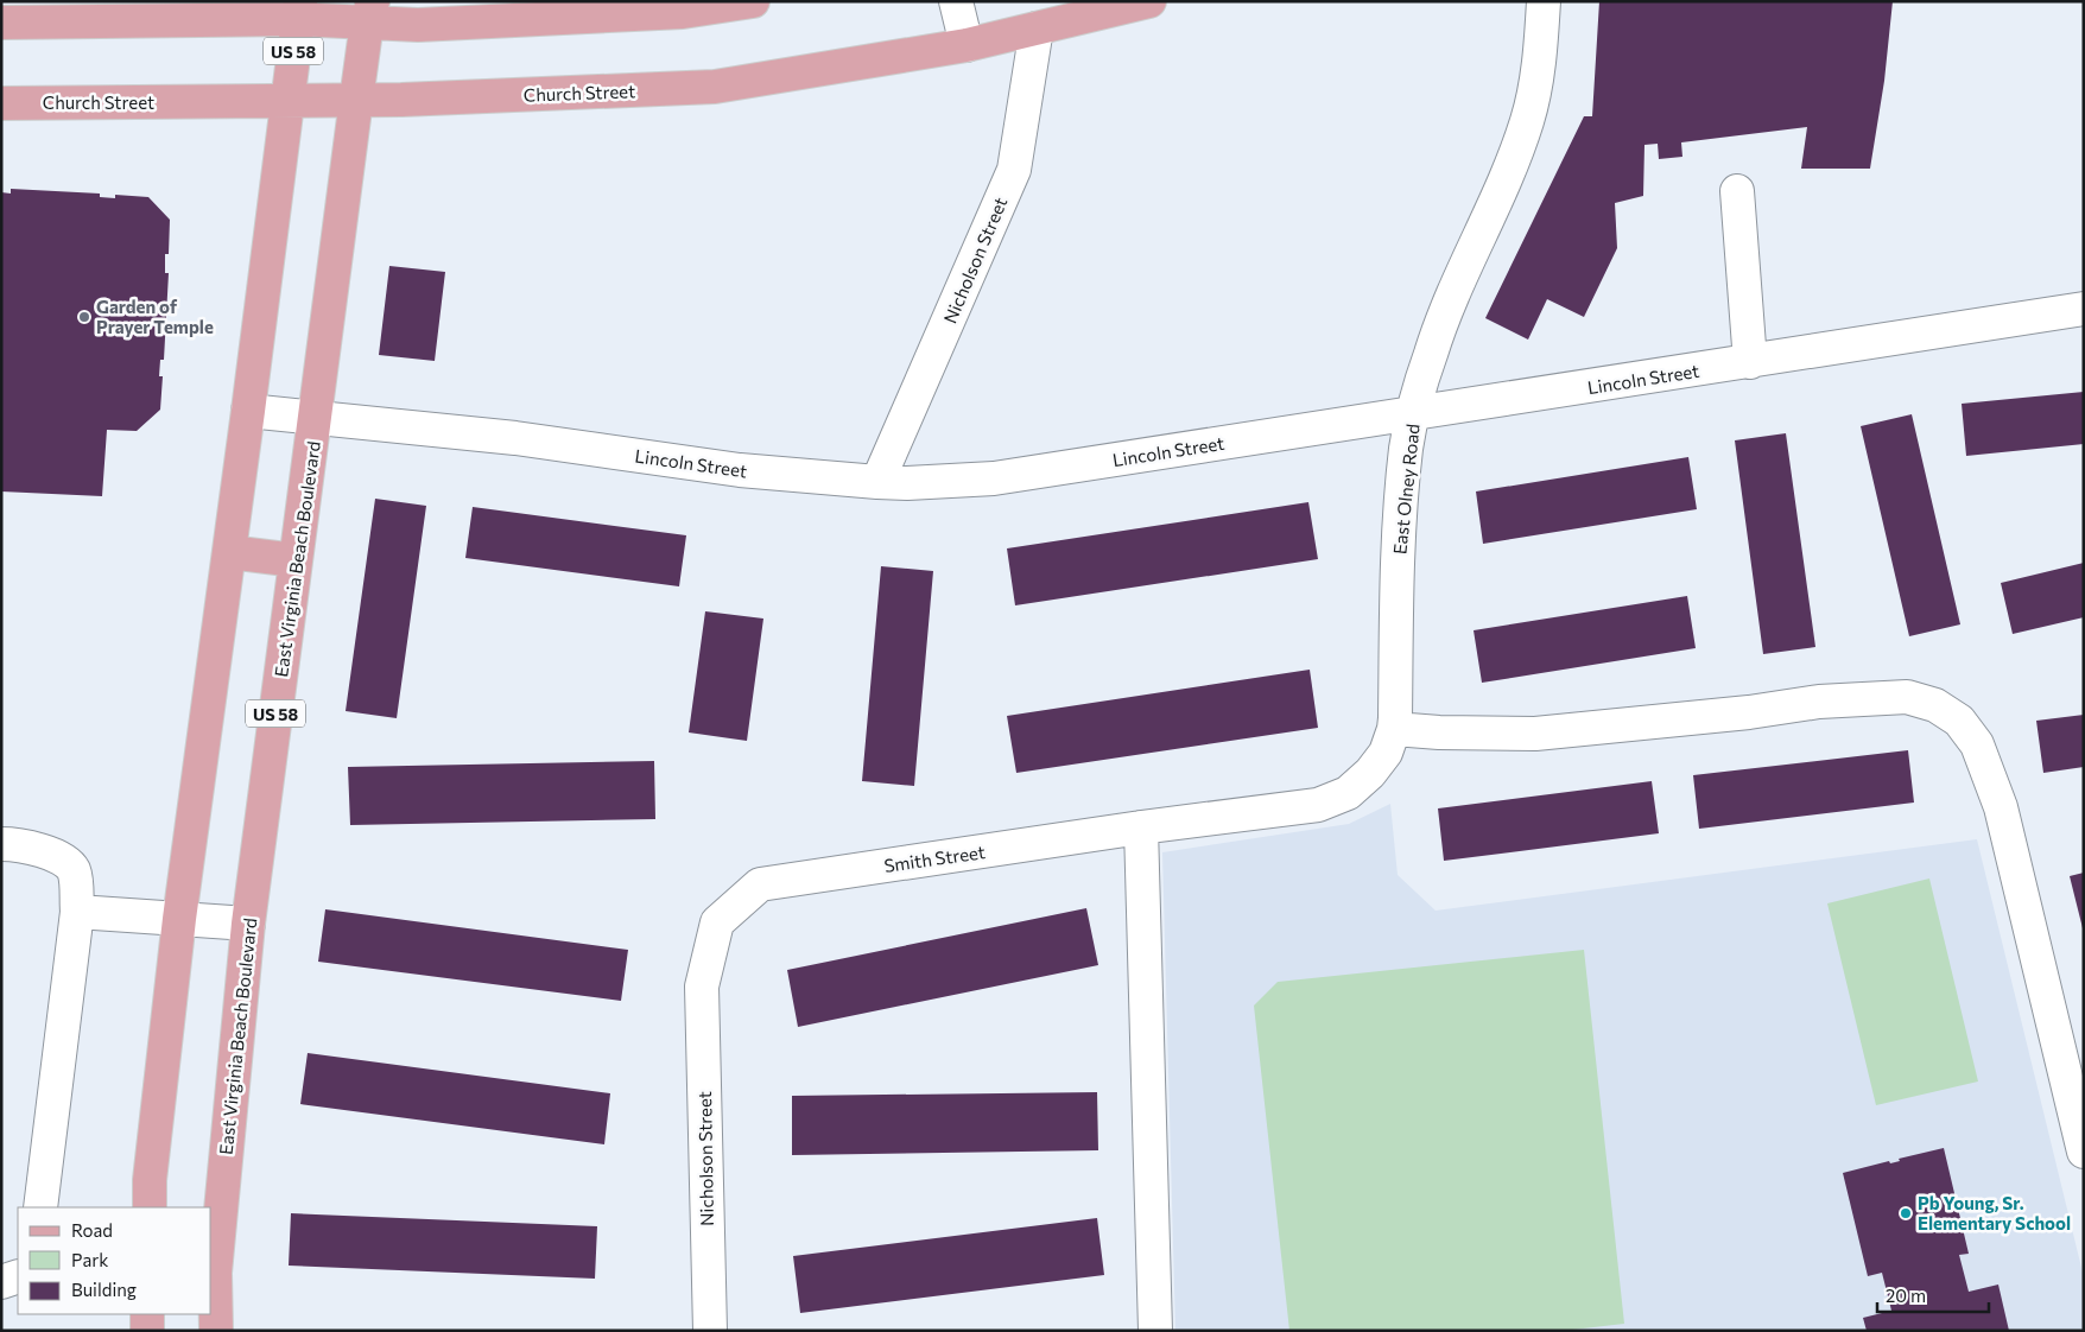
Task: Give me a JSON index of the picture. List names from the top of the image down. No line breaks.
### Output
{"streets":{"main road":["US 58","Church Street","East Virginia Beach Boulevard"],"street":["Nicholson Street","Lincoln Street","East Olney Road","Smith Street"]},"crossings":[["US 58","Church Street"],["US 58","Lincoln Street"],["Church Street","Nicholson Street"],["Church Street","East Virginia Beach Boulevard"],["Nicholson Street","Lincoln Street"],["Nicholson Street","Smith Street"],["Lincoln Street","East Olney Road"],["Lincoln Street","East Virginia Beach Boulevard"],["East Olney Road","Smith Street"]],"places":["Garden of Prayer Temple","Pb Young, Sr. Elementary School"],"legend":["Road","Park","Building"],"scale_bar":"20 m"}
